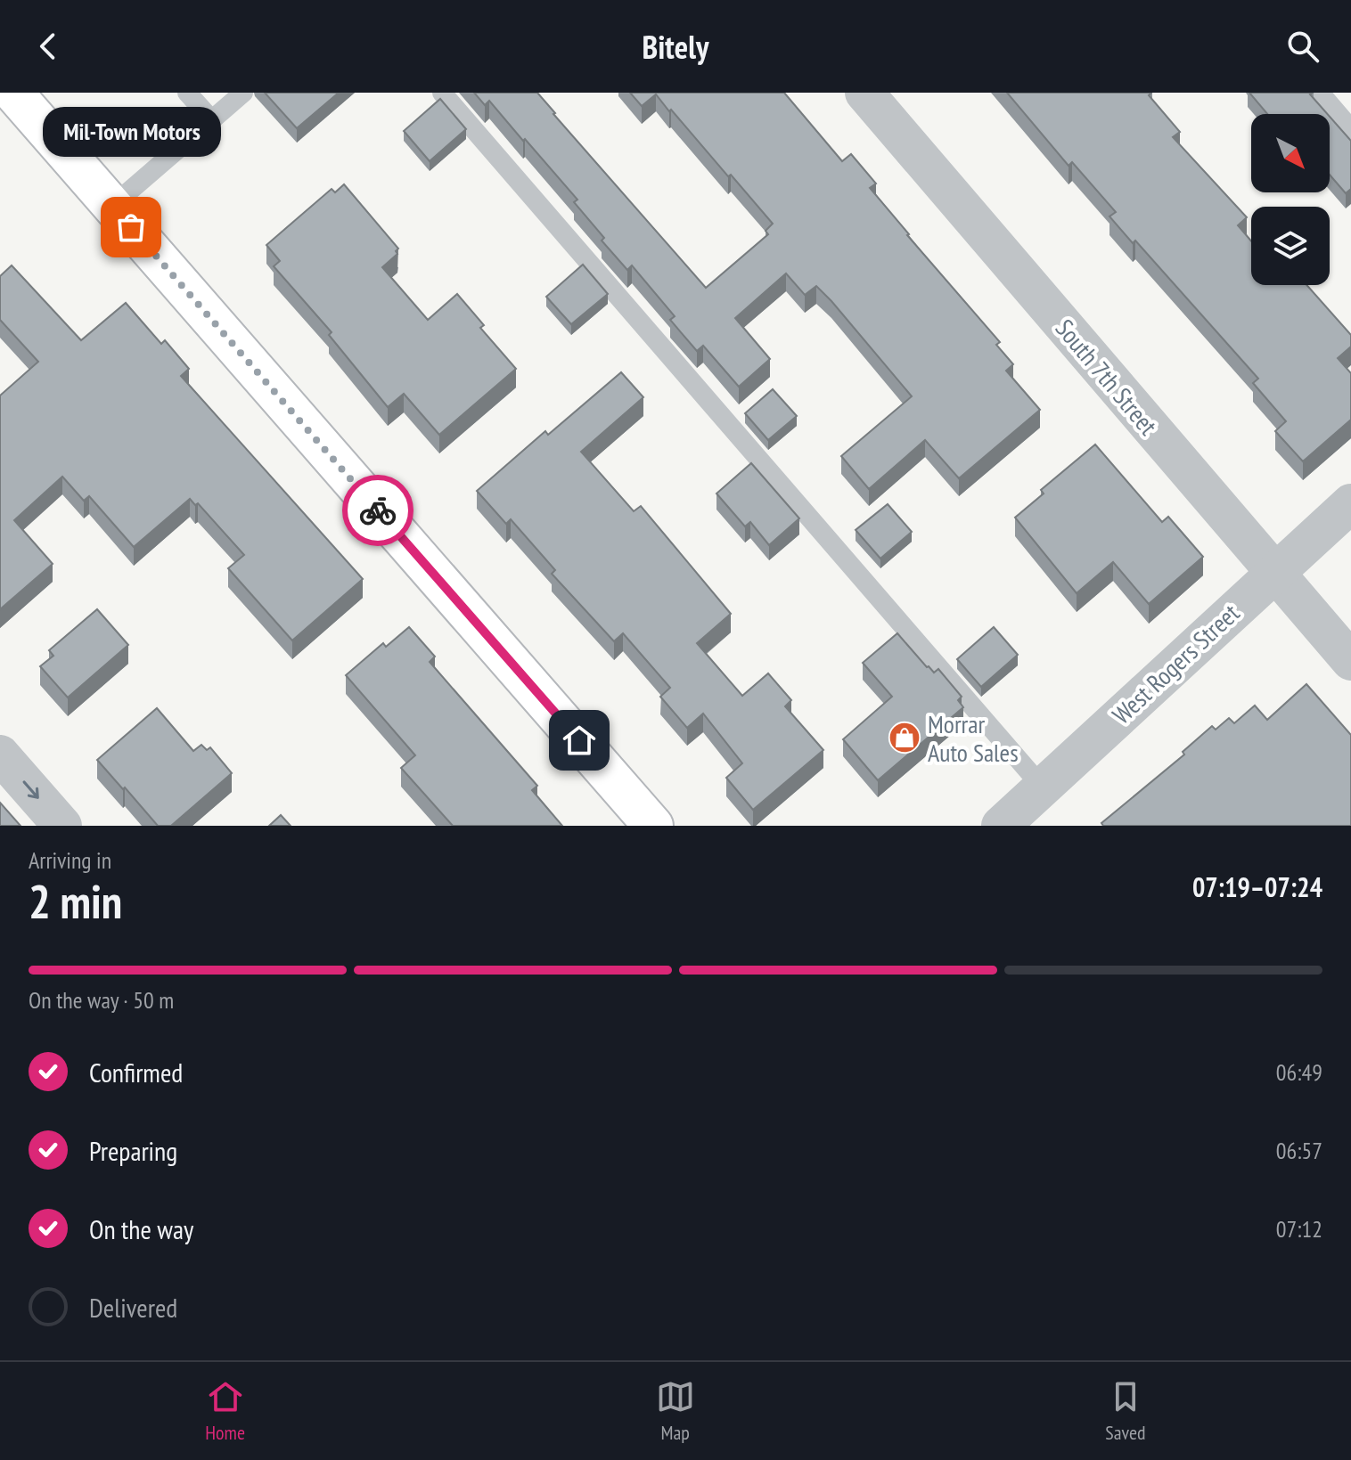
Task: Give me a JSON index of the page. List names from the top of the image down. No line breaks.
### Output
{"streets":{"street":["South 7th Street","West Rogers Street"]},"crossings":[["South 7th Street","West Rogers Street"]],"places":{"other":["Mil-Town Motors"],"shop":["Morrar Auto Sales"]},"north":"bottom right","page":{"header":"Bitely","bubble":"Mil-Town Motors","heading":["2 min","Arriving in","07:19–07:24"],"bar":"On the way · 50 m","list":[["Confirmed","06:49"],["Preparing","06:57"],["On the way","07:12"],"Delivered"],"tabs":["Home","Map","Saved"]}}
